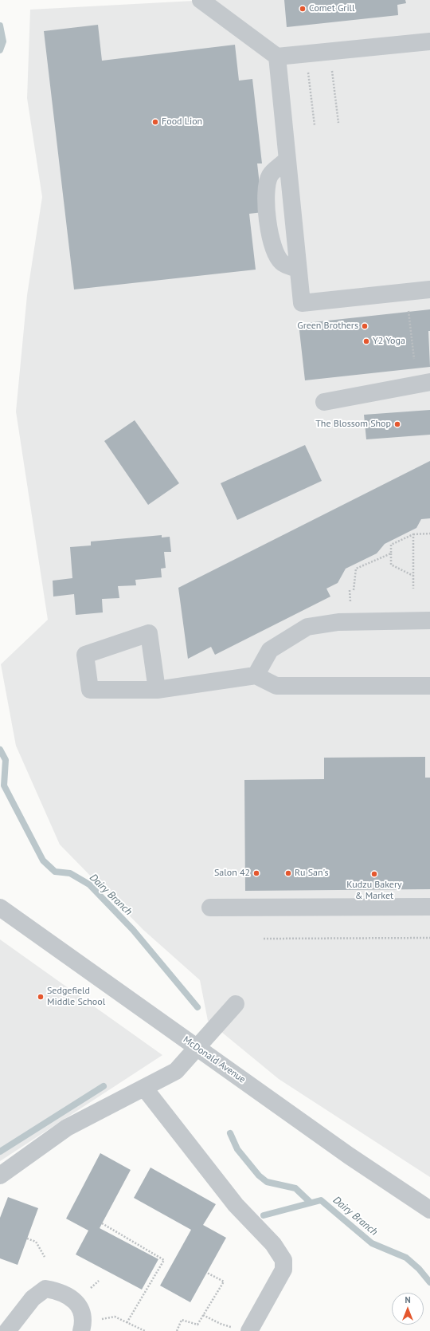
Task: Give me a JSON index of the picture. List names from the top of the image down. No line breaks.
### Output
{"streets":{"street":["McDonald Avenue"]},"water":["Dairy Branch"],"places":["Comet Grill","Food Lion","Green Brothers","Y2 Yoga","The Blossom Shop","Salon 42","Ru San's","Kudzu Bakery & Market","Sedgefield Middle School"],"north":"top"}
